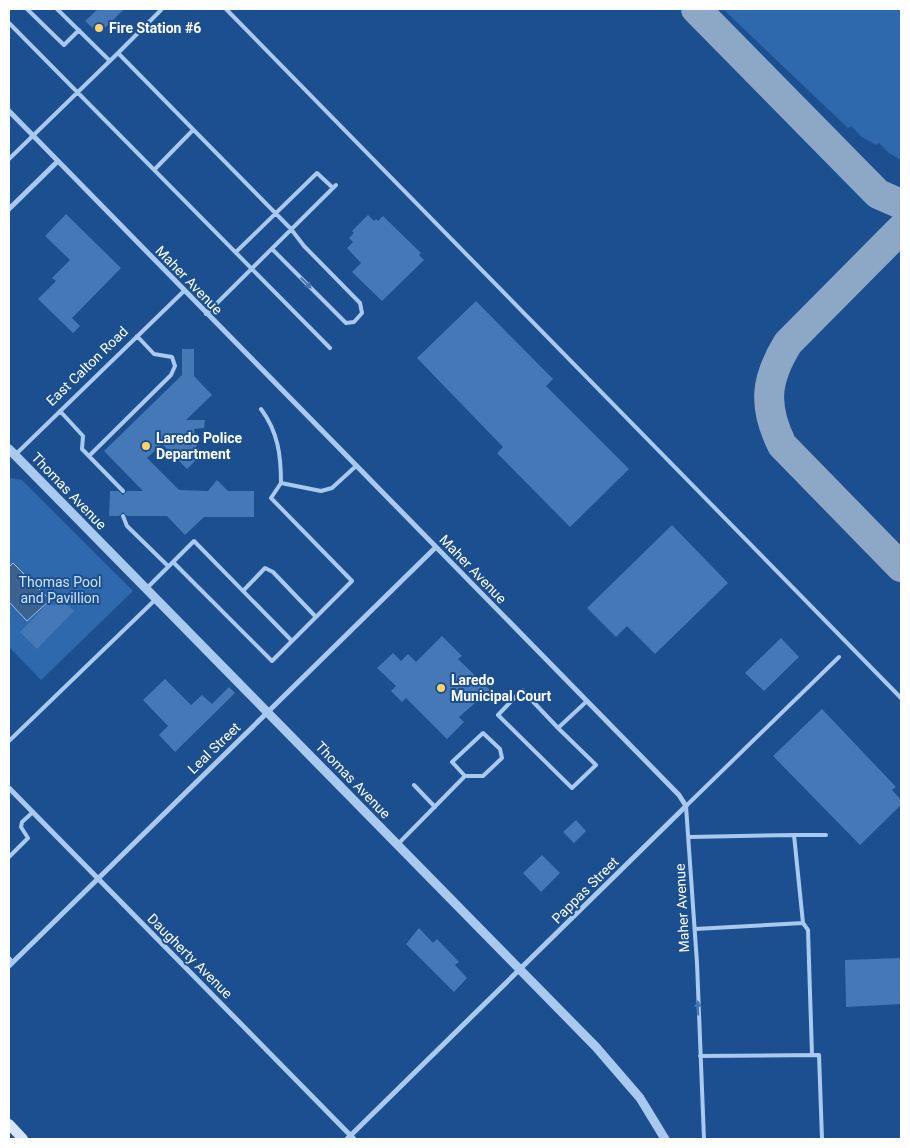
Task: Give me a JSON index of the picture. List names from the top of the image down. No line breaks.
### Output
{"streets":{"street":["Maher Avenue","Thomas Avenue","Leal Street","Pappas Street","Daugherty Avenue"],"lane":["East Calton Road"]},"crossings":[["Maher Avenue","East Calton Road"],["Maher Avenue","Leal Street"],["Maher Avenue","Pappas Street"],["East Calton Road","Thomas Avenue"],["Thomas Avenue","Leal Street"],["Thomas Avenue","Pappas Street"],["Leal Street","Daugherty Avenue"],["Pappas Street","Daugherty Avenue"]],"parks":["Thomas Pool and Pavillion"],"places":["Fire Station #6","Laredo Police Department","Laredo Municipal Court"]}
